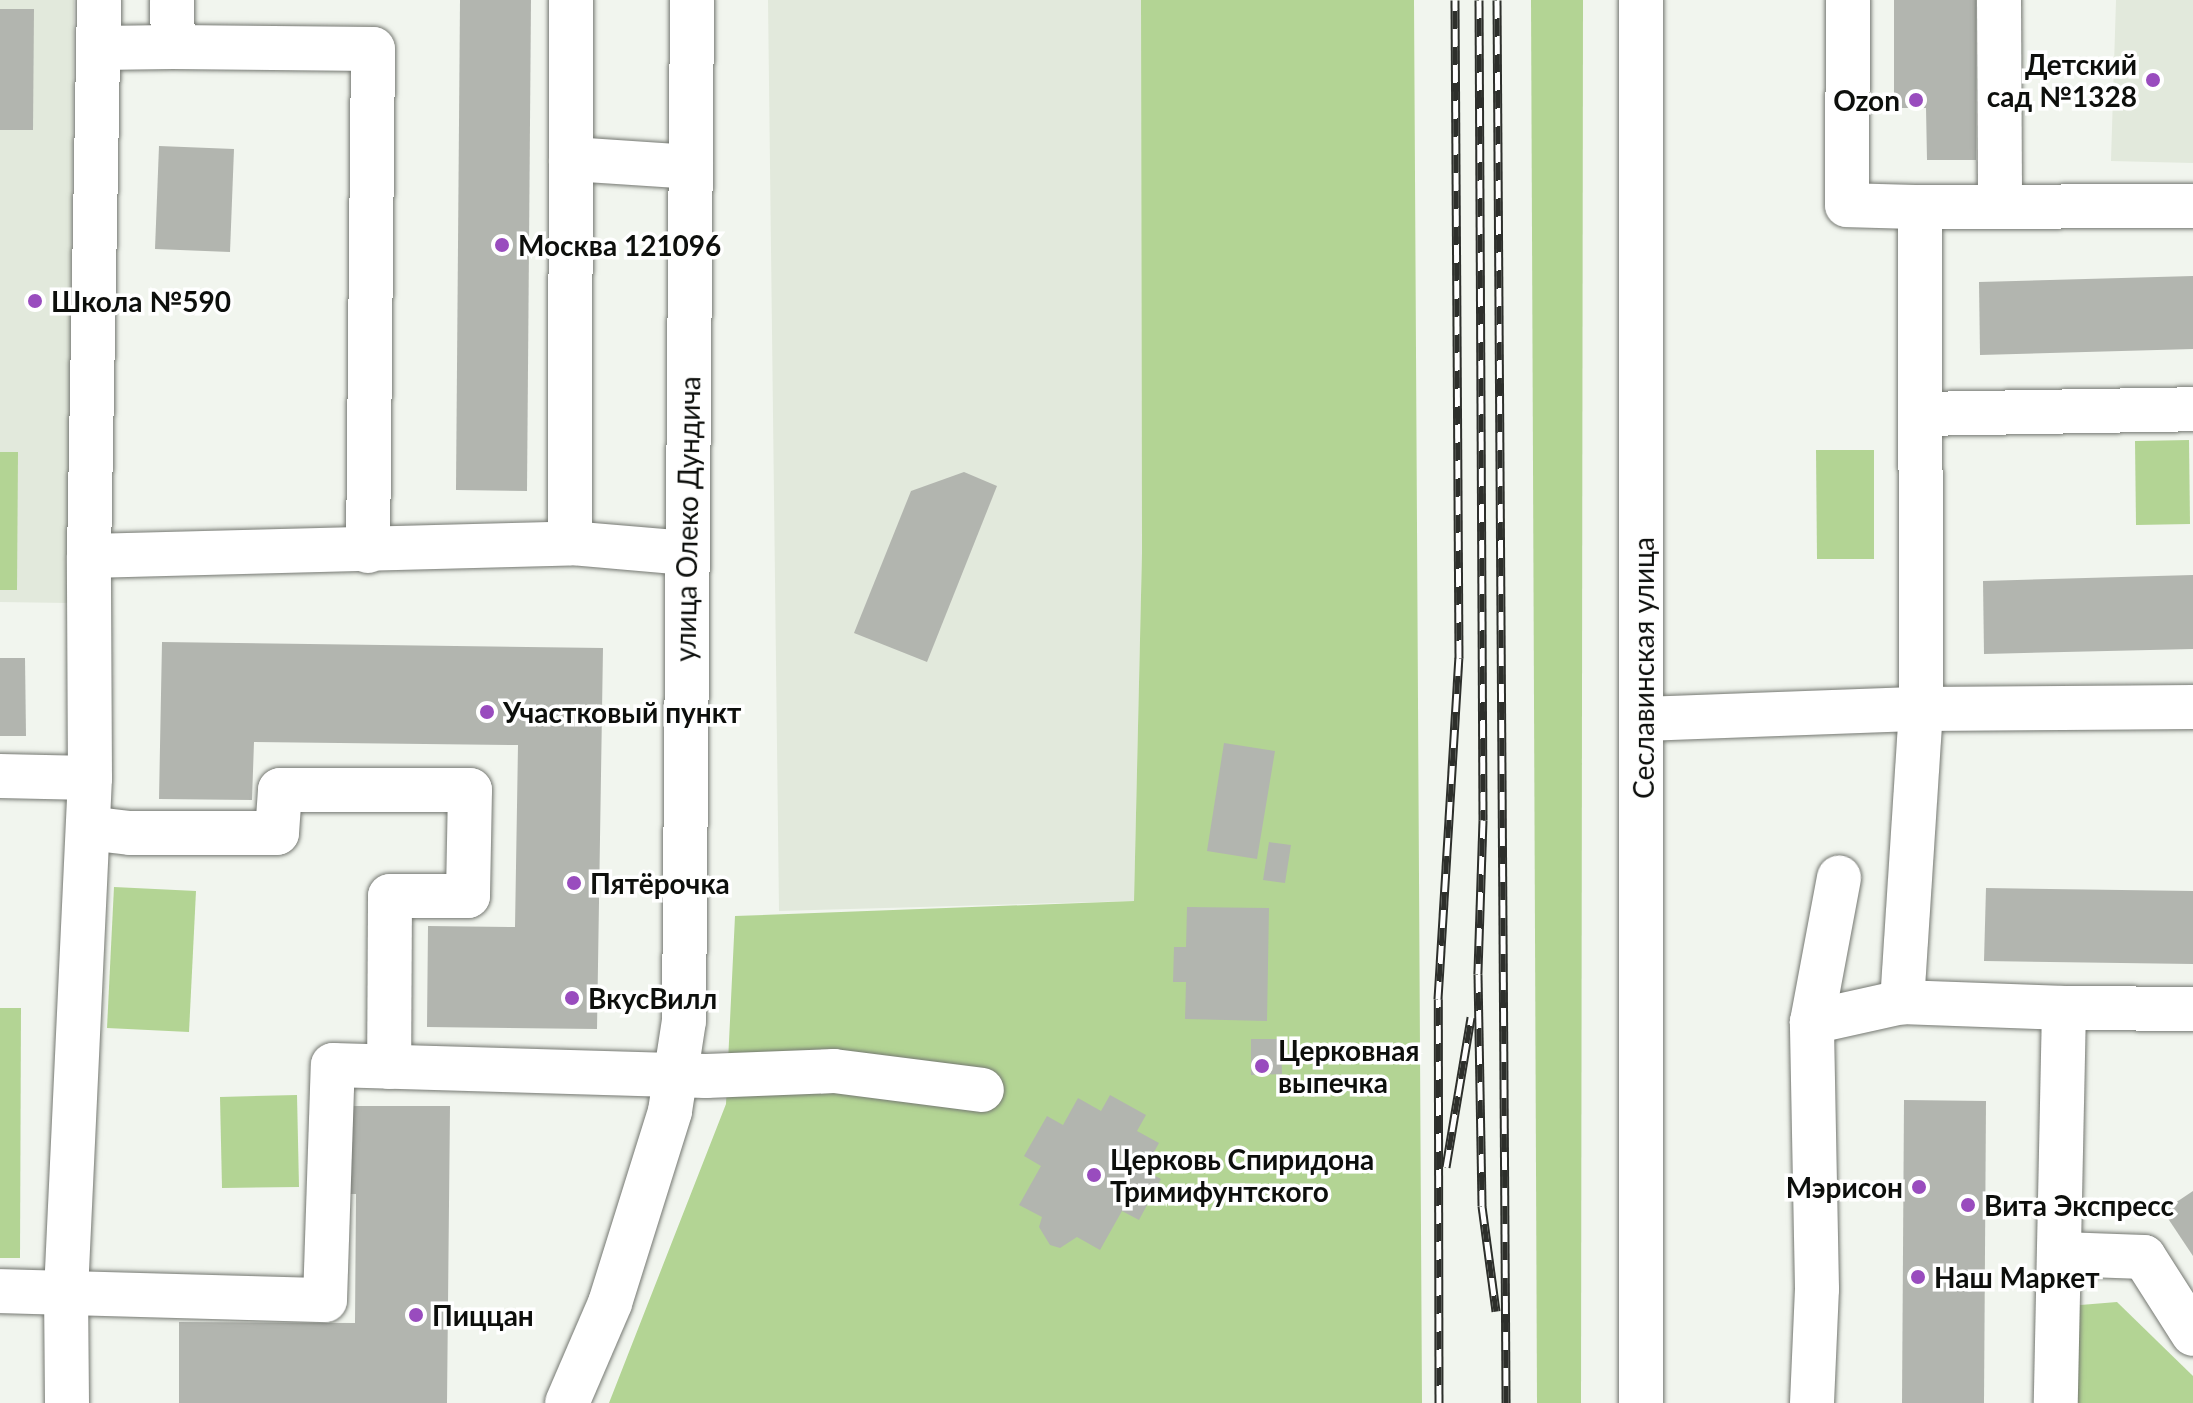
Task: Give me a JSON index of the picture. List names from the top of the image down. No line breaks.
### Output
{"streets":{"street":["улица Олеко Дундича","Сеславинская улица"]},"places":["Детский сад №1328","Ozon","Москва 121096","Школа №590","Участковый пункт","Пятёрочка","ВкусВилл","Церковная выпечка","Церковь Спиридона Тримифунтского","Мэрисон","Вита Экспресс","Наш Маркет","Пиццан"]}
